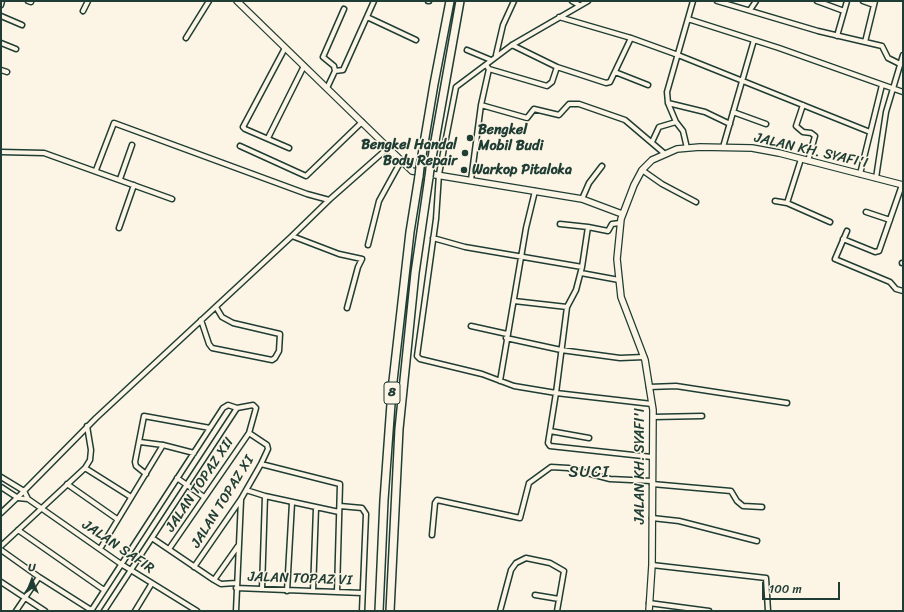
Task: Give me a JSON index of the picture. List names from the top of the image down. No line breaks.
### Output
{"streets":{"highway":["8"],"main road":["JALAN KH. SYAFI'I"],"street":["JALAN TOPAZ XII","JALAN TOPAZ XI","JALAN SAFIR","JALAN TOPAZ VI"]},"crossings":[["JALAN TOPAZ XII","JALAN TOPAZ XI"]],"districts":["SUCI"],"places":["Bengkel Mobil Budi","Bengkel Handal Body Repair","Warkop Pitaloka"],"scale_bar":"100 m","north":"top"}
